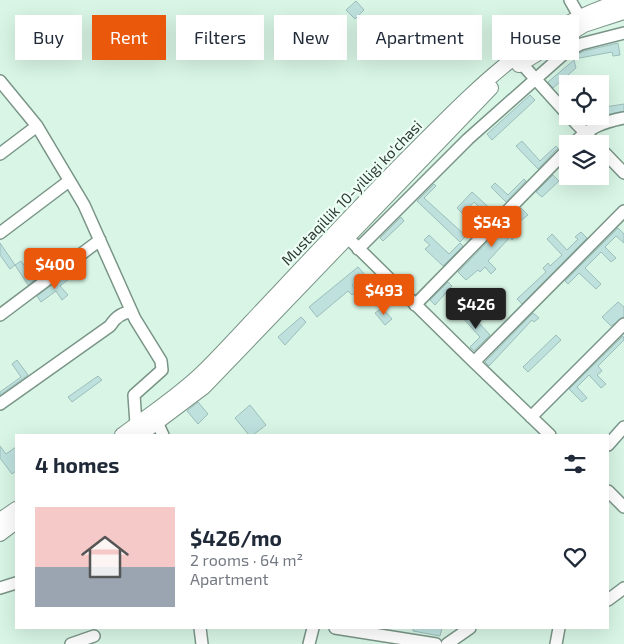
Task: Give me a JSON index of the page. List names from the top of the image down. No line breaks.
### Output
{"streets":{"main road":["Mustaqillik 10-yilligi ko'chasi"]},"page":{"chip":["Buy","Rent","Filters","New","Apartment","House"],"price":["$543","$400","$493","$426"],"heading":"4 homes","list":[{"name":"$426/mo","note":"2 rooms · 64 m² · Apartment"}]}}
